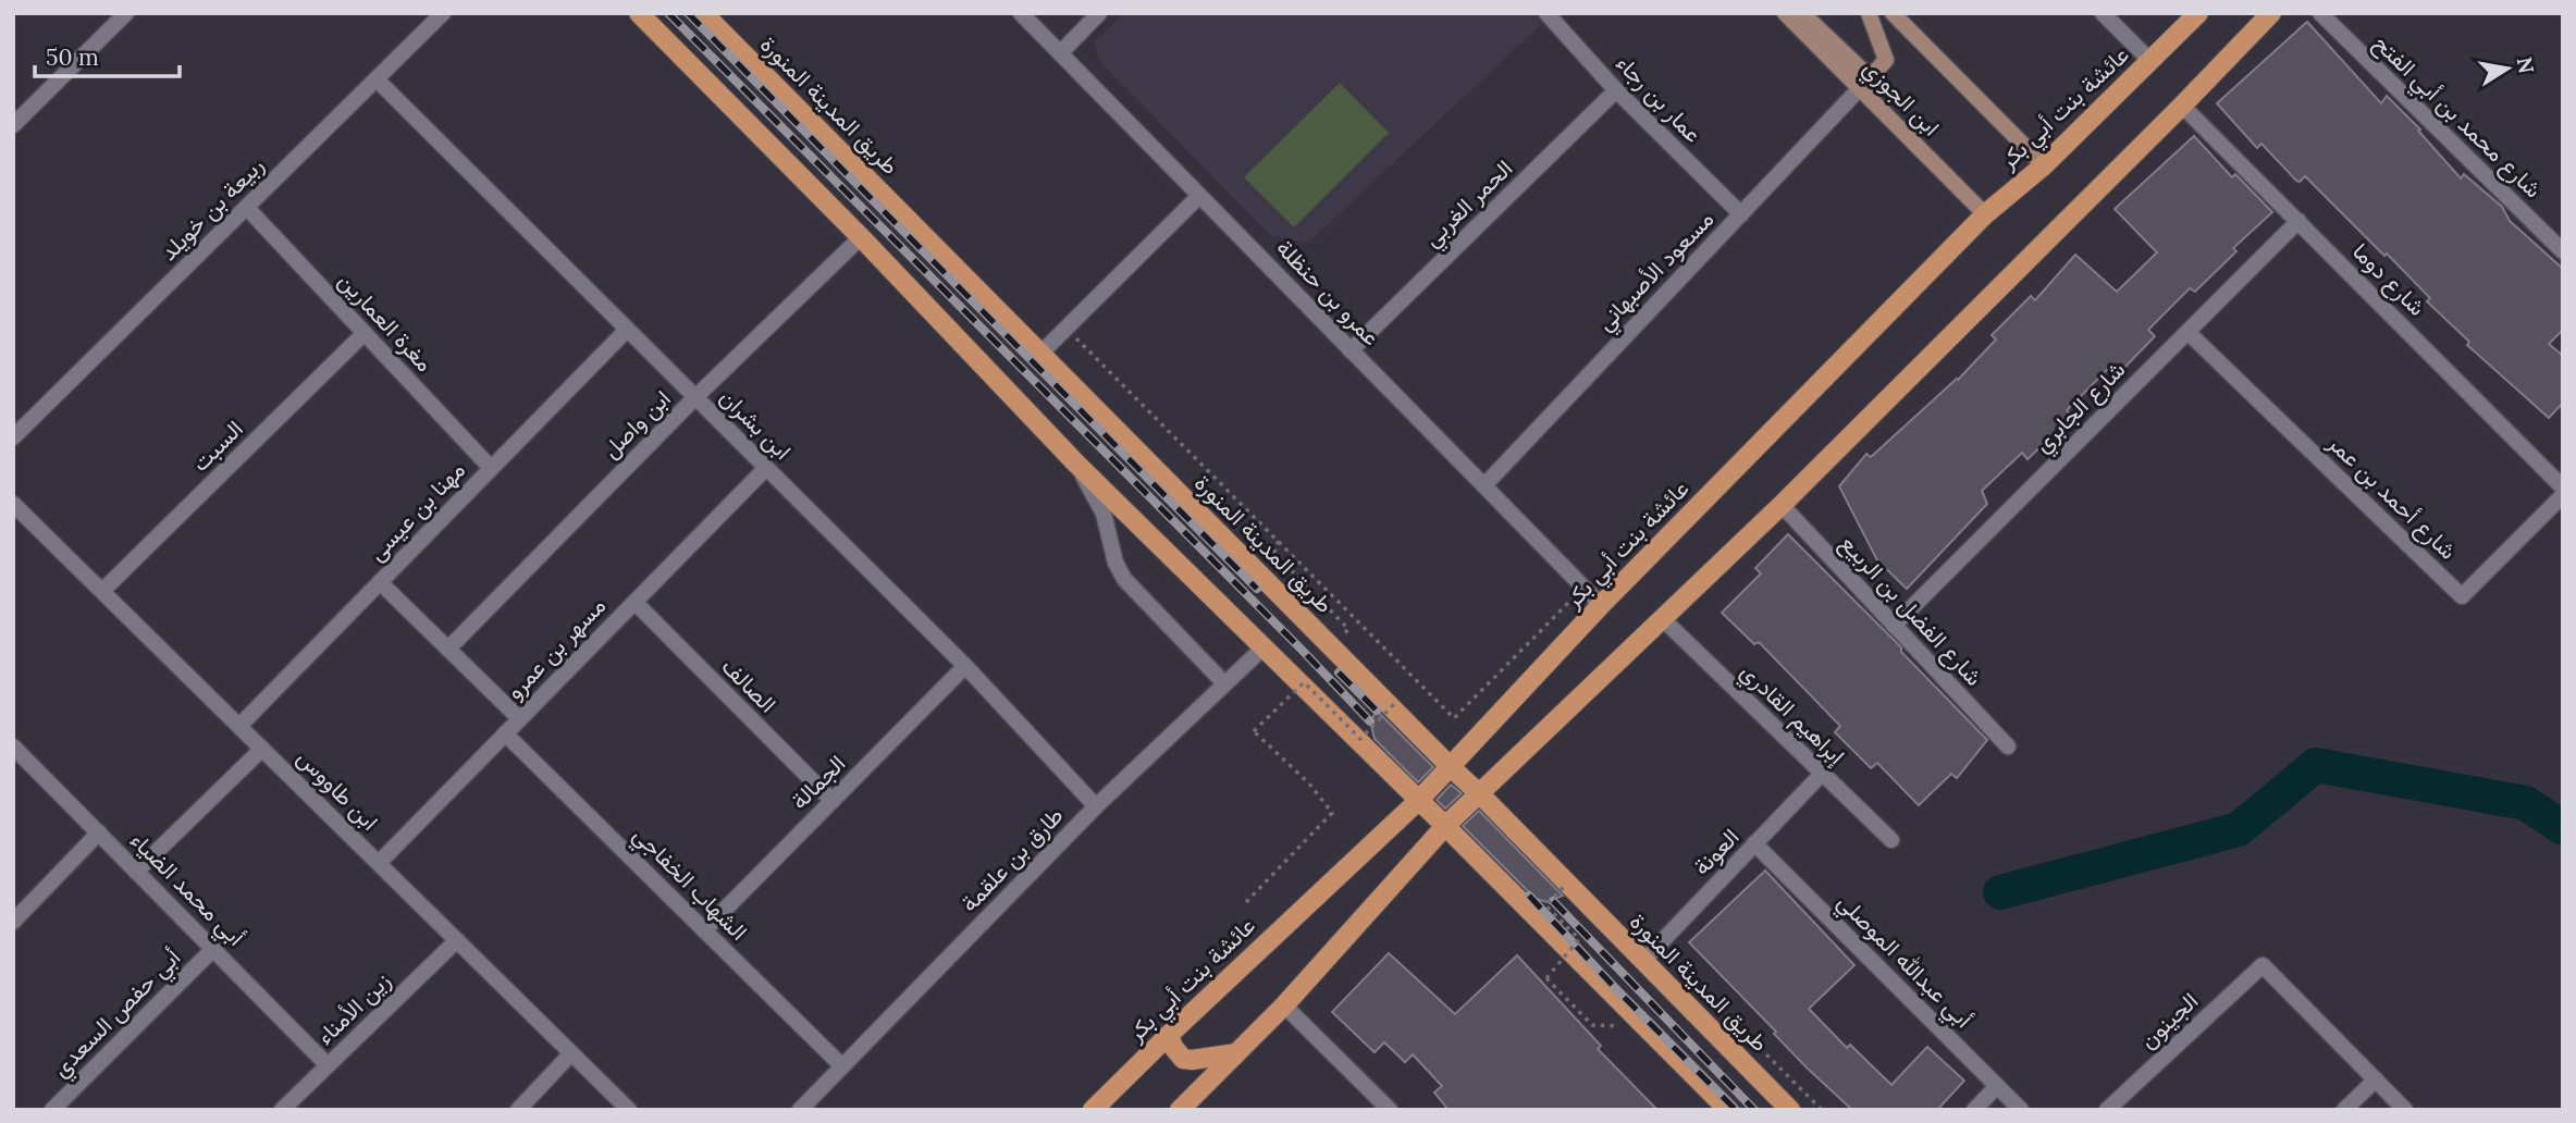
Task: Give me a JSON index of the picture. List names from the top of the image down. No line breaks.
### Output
{"streets":{"main road":["طريق المدينة المنورة","عائشة بنت أبي بكر"],"street":["ابن الجوزي","عمار بن رجاء","شارع محمد بن أبي الفتح","الحمر الغربي","ربيعة بن خويلد","مسعود الأصبهاني","شارع دوما","عمرو بن حنظلة","مغرة العمارين","شارع الجابري","ابن واصل","ابن بشران","السبت","شارع أحمد بن عمر","مهنا بن عيسى","شارع الفضل بن الربيع","مسهر بن عمرو","الصالف","إبراهيم القادري","الجمالة","ابن طاووس","العونة","طارق بن علقمة","الشهاب الخفاجي","أبي محمد الضياء","أبي عبدالله الموصلي","زين الأمناء","أبي حفص السعدي","الجينون"]},"crossings":[["ابن الجوزي","عائشة بنت أبي بكر"],["ابن الجوزي","مسعود الأصبهاني"],["عمار بن رجاء","الحمر الغربي"],["عمار بن رجاء","مسعود الأصبهاني"],["طريق المدينة المنورة","عائشة بنت أبي بكر"],["طريق المدينة المنورة","العونة"],["عائشة بنت أبي بكر","عمرو بن حنظلة"],["الحمر الغربي","عمرو بن حنظلة"],["ربيعة بن خويلد","مغرة العمارين"],["ربيعة بن خويلد","ابن بشران"],["مسعود الأصبهاني","عمرو بن حنظلة"],["شارع دوما","شارع الجابري"],["مغرة العمارين","السبت"],["مغرة العمارين","مهنا بن عيسى"],["شارع الجابري","شارع أحمد بن عمر"],["شارع الجابري","شارع الفضل بن الربيع"],["ابن واصل","ابن بشران"],["ابن بشران","مهنا بن عيسى"],["ابن بشران","مسهر بن عمرو"],["ابن بشران","الجمالة"],["ابن بشران","طارق بن علقمة"],["السبت","ابن طاووس"],["مهنا بن عيسى","ابن طاووس"],["مسهر بن عمرو","الصالف"],["مسهر بن عمرو","ابن طاووس"],["مسهر بن عمرو","الشهاب الخفاجي"],["الصالف","الجمالة"],["إبراهيم القادري","العونة"],["الجمالة","الشهاب الخفاجي"],["ابن طاووس","زين الأمناء"],["العونة","أبي عبدالله الموصلي"],["طارق بن علقمة","الشهاب الخفاجي"],["أبي محمد الضياء","زين الأمناء"],["أبي محمد الضياء","أبي حفص السعدي"]],"scale_bar":"50 m","north":"right"}
